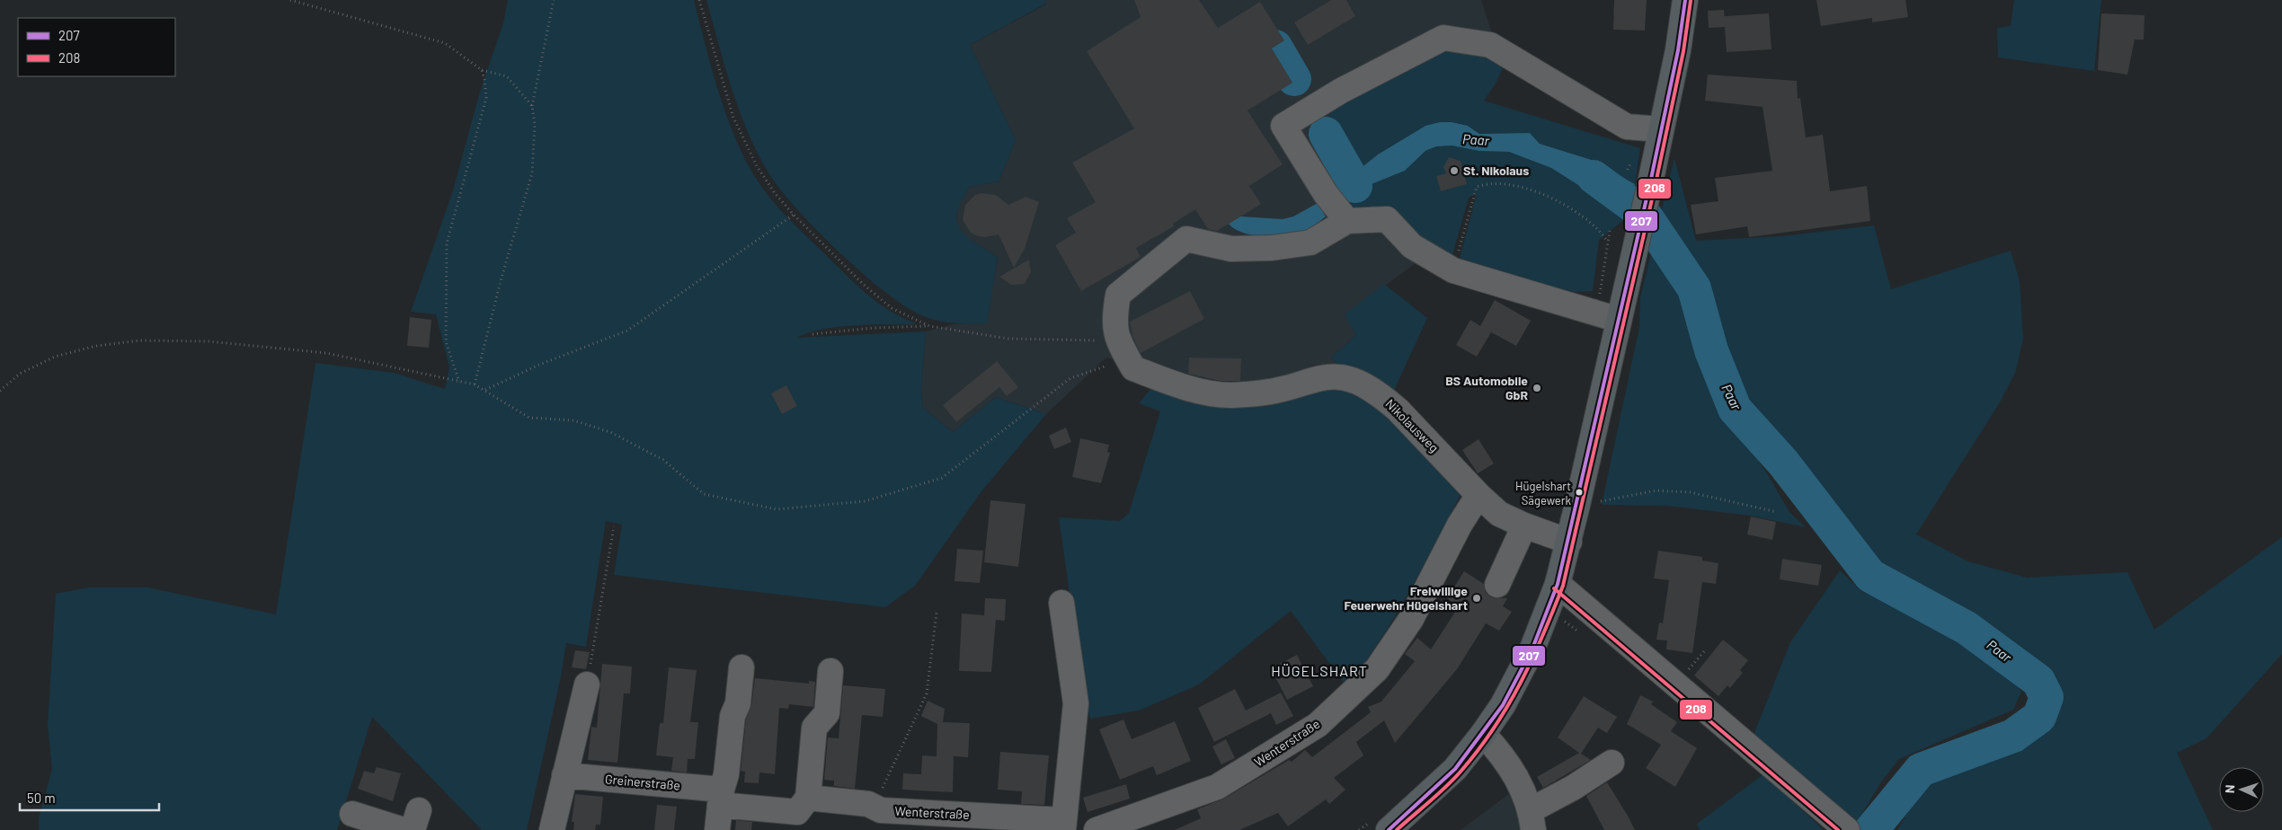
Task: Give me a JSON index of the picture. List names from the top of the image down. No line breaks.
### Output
{"streets":{"street":["Nikolausweg","Wenterstraße","Greinerstraße"]},"crossings":[["Nikolausweg","Wenterstraße"],["Wenterstraße","Greinerstraße"]],"districts":["HÜGELSHART"],"water":["Paar"],"places":["St. Nikolaus","BS Automobile GbR","Hügelshart Sägewerk","Freiwillige Feuerwehr Hügelshart"],"lines":["transit line 207","transit line 208"],"legend":["207","208"],"scale_bar":"50 m","north":"left"}
